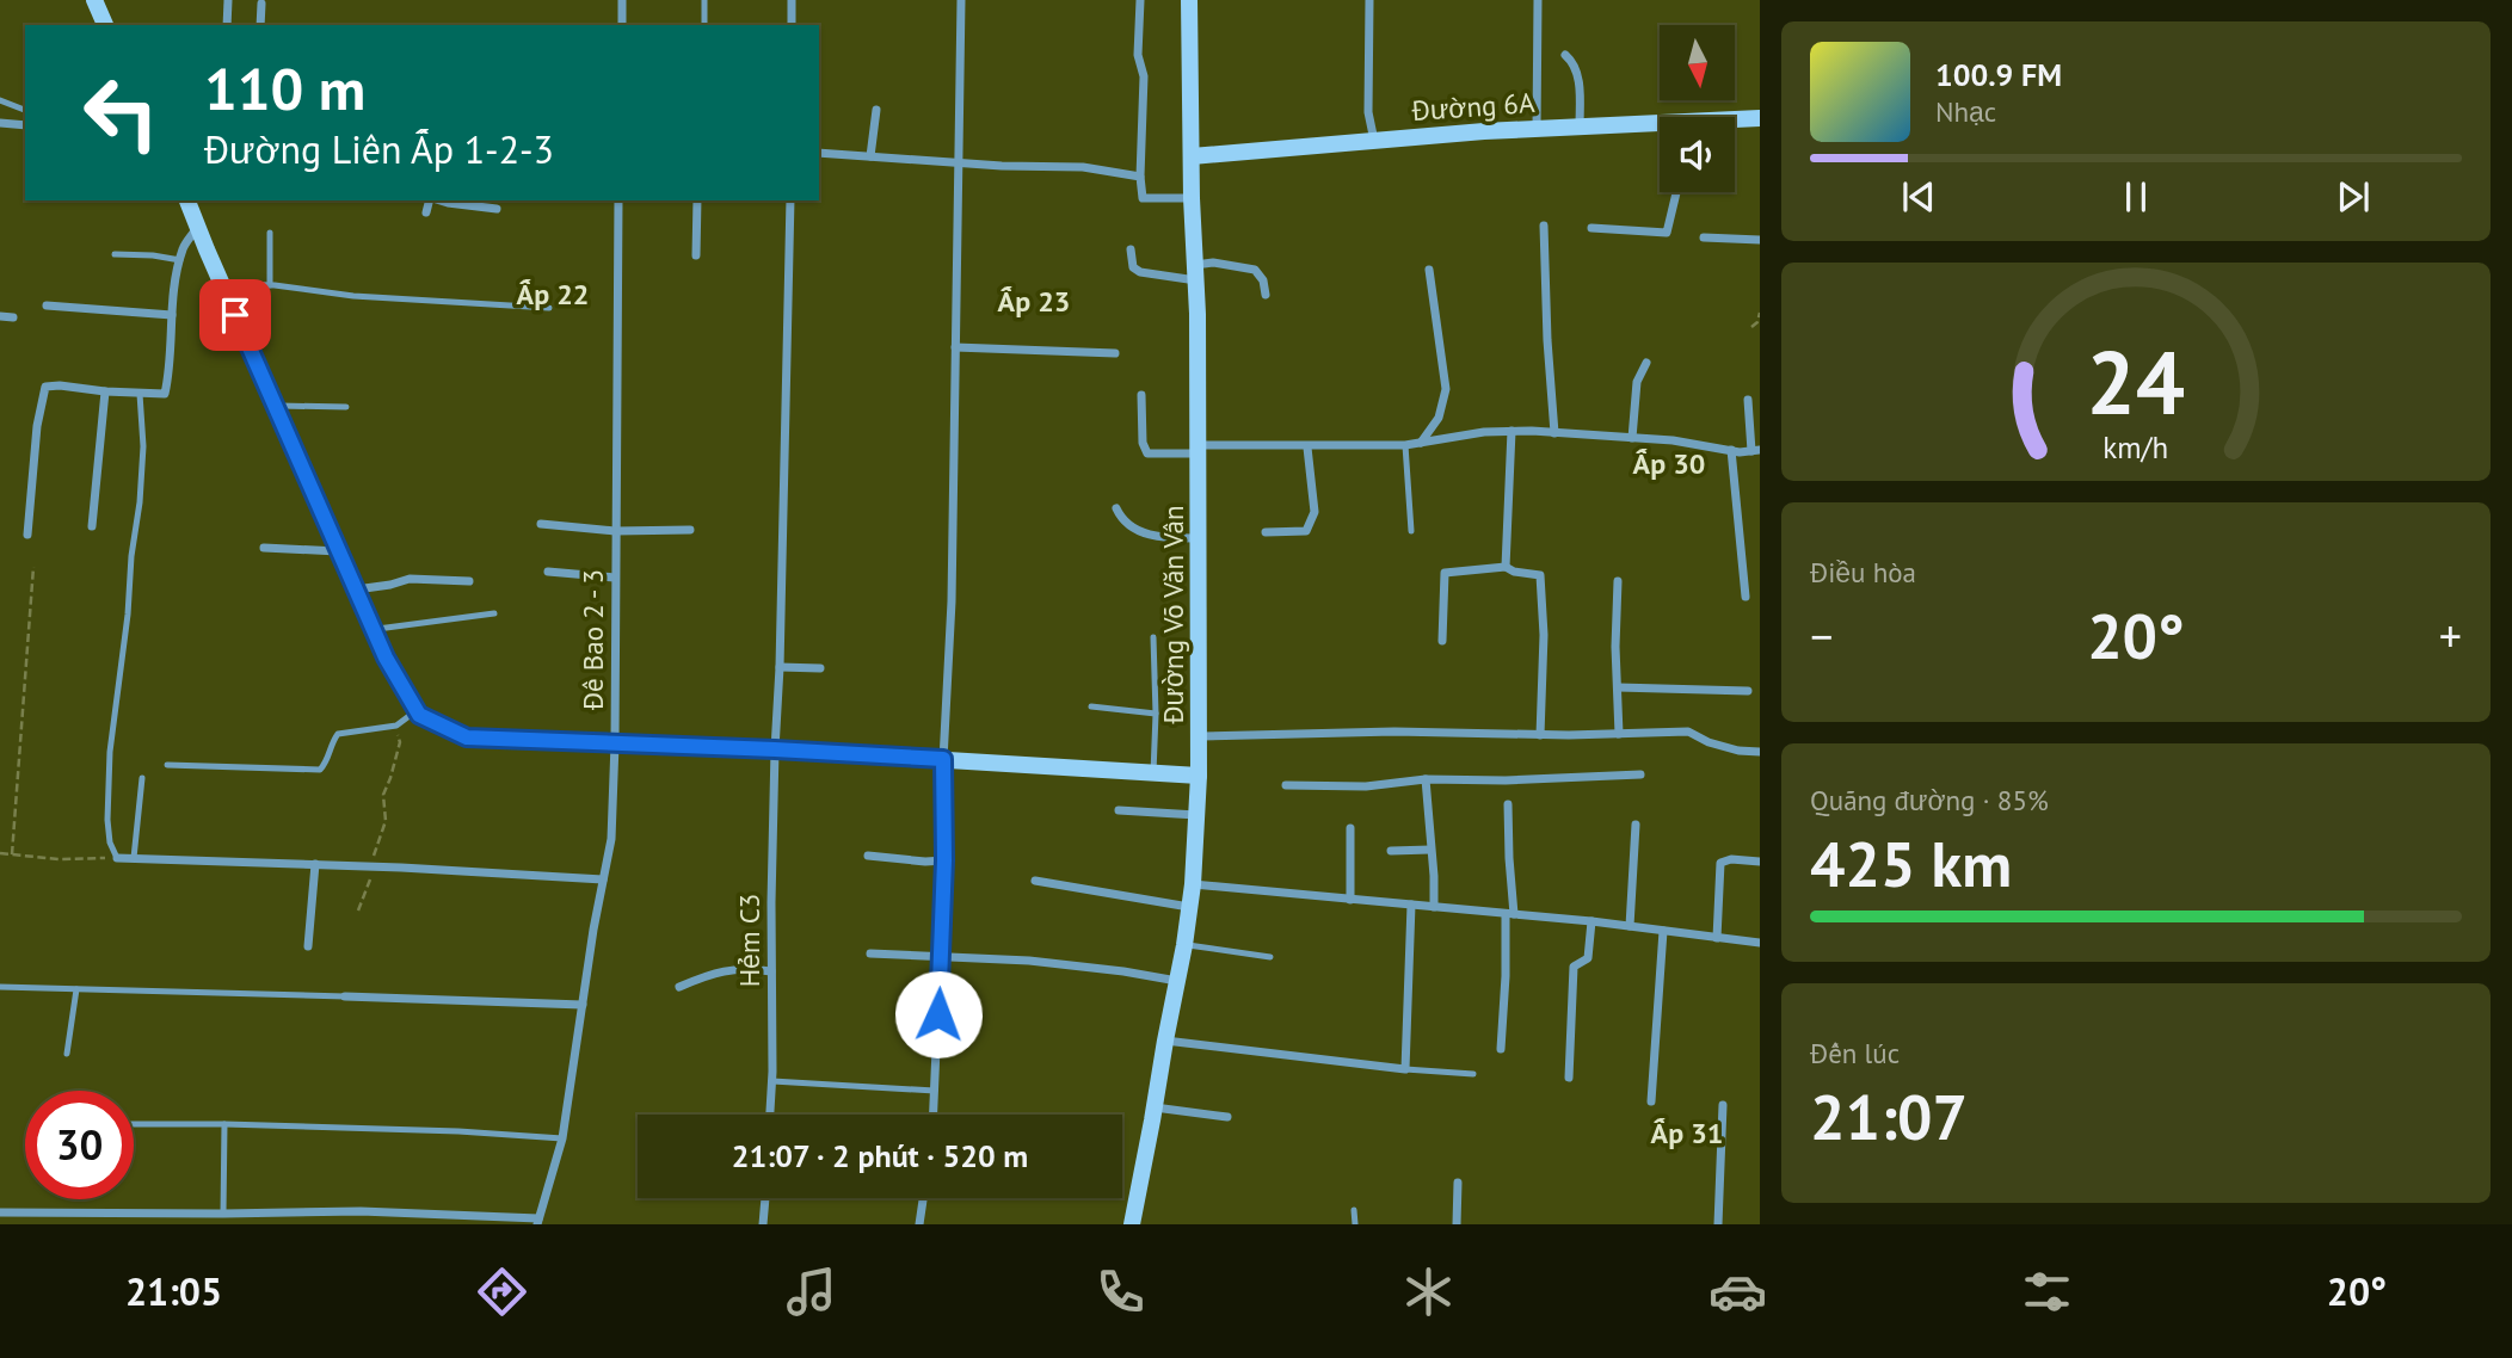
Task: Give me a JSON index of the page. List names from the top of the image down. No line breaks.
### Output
{"streets":{"street":["Đường 6A","Đường Võ Văn Vân","Đê Bao 2 - 3","Hẻm C3"]},"crossings":[["Đường 6A","Đường Võ Văn Vân"]],"districts":["Ấp 22","Ấp 23","Ấp 30","Ấp 31"],"north":"bottom","page":{"turn":["110 m","Đường Liên Ấp 1-2-3"],"song":["100.9 FM","Nhạc"],"tile":["Điều hòa",["Quãng đường · 85%","425 km"],["Đến lúc","21:07"]],"heat":["−","20°","+"],"limit":"30","trip":"21:07 · 2 phút · 520 m","tabs":["21:05","20°"],"gauge":["24","km/h"]}}
